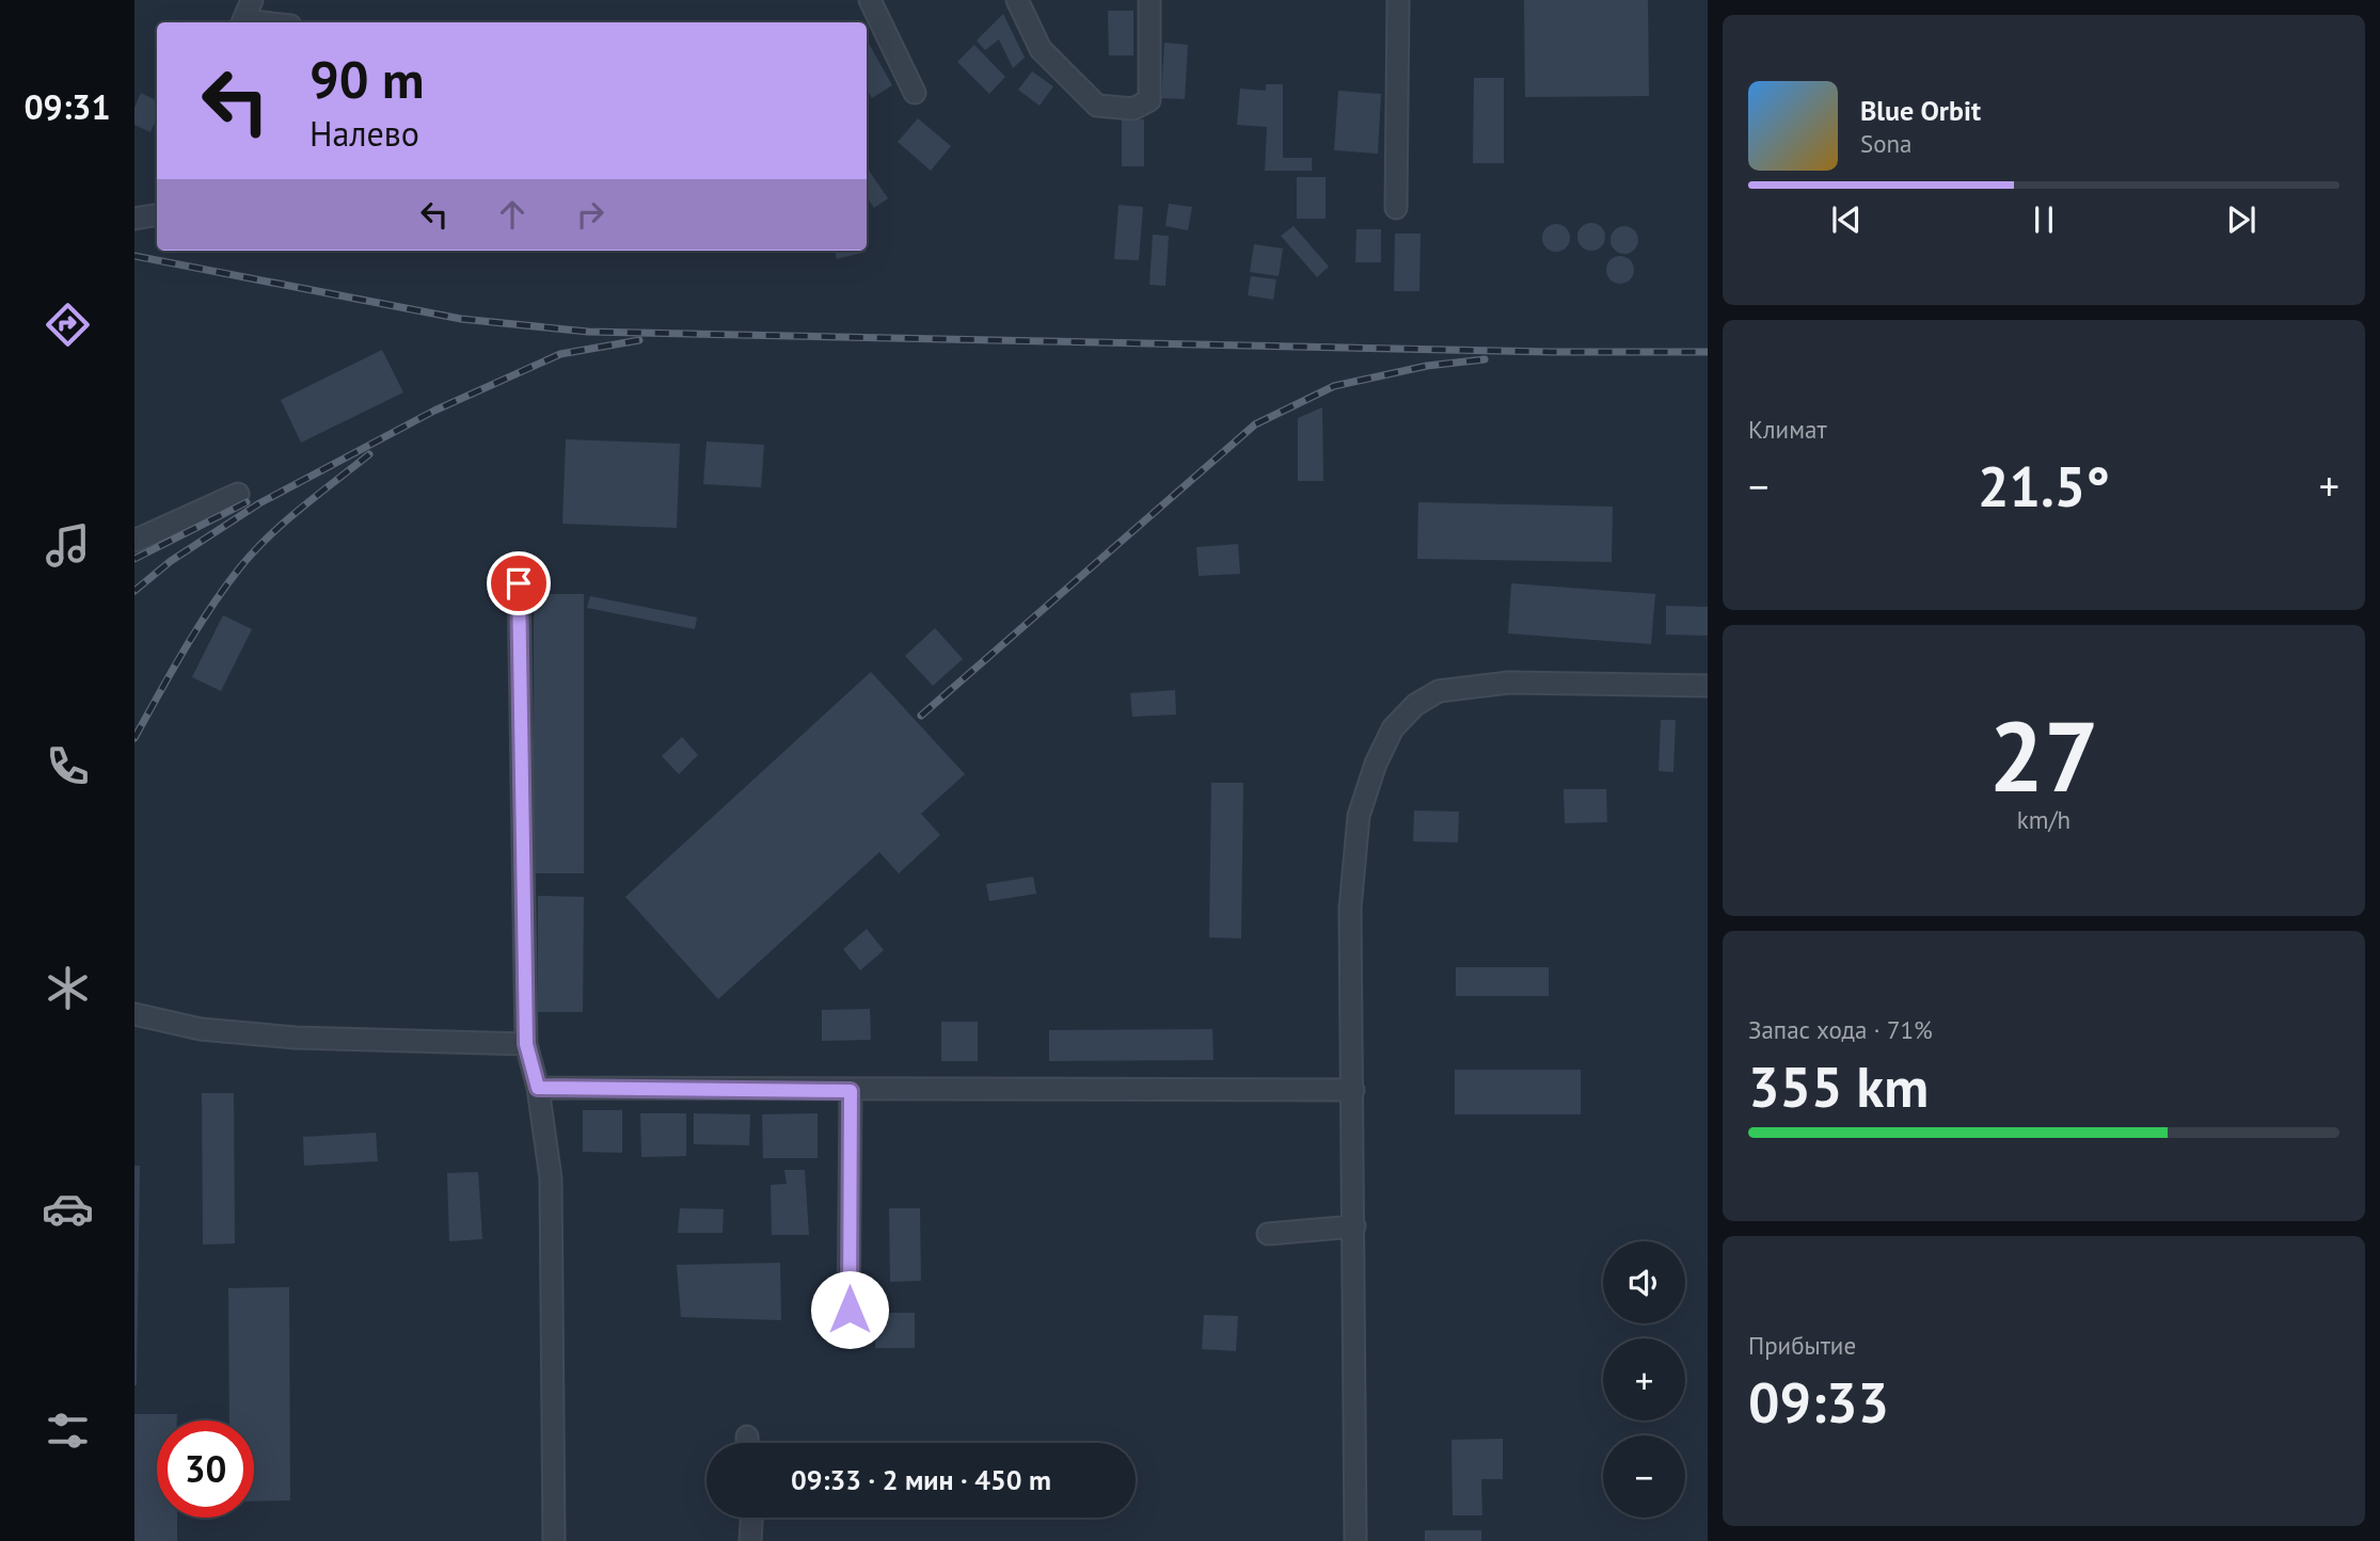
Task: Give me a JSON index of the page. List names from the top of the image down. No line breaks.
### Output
{"page":{"tabs":"09:31","turn":["90 m","Налево"],"song":["Blue Orbit","Sona"],"tile":["Климат",["27","km/h"],["Запас хода · 71%","355 km"],["Прибытие","09:33"]],"heat":["−","21.5°","+"],"map_buttons":["+","−"],"limit":"30","trip":"09:33 · 2 мин · 450 m"}}
